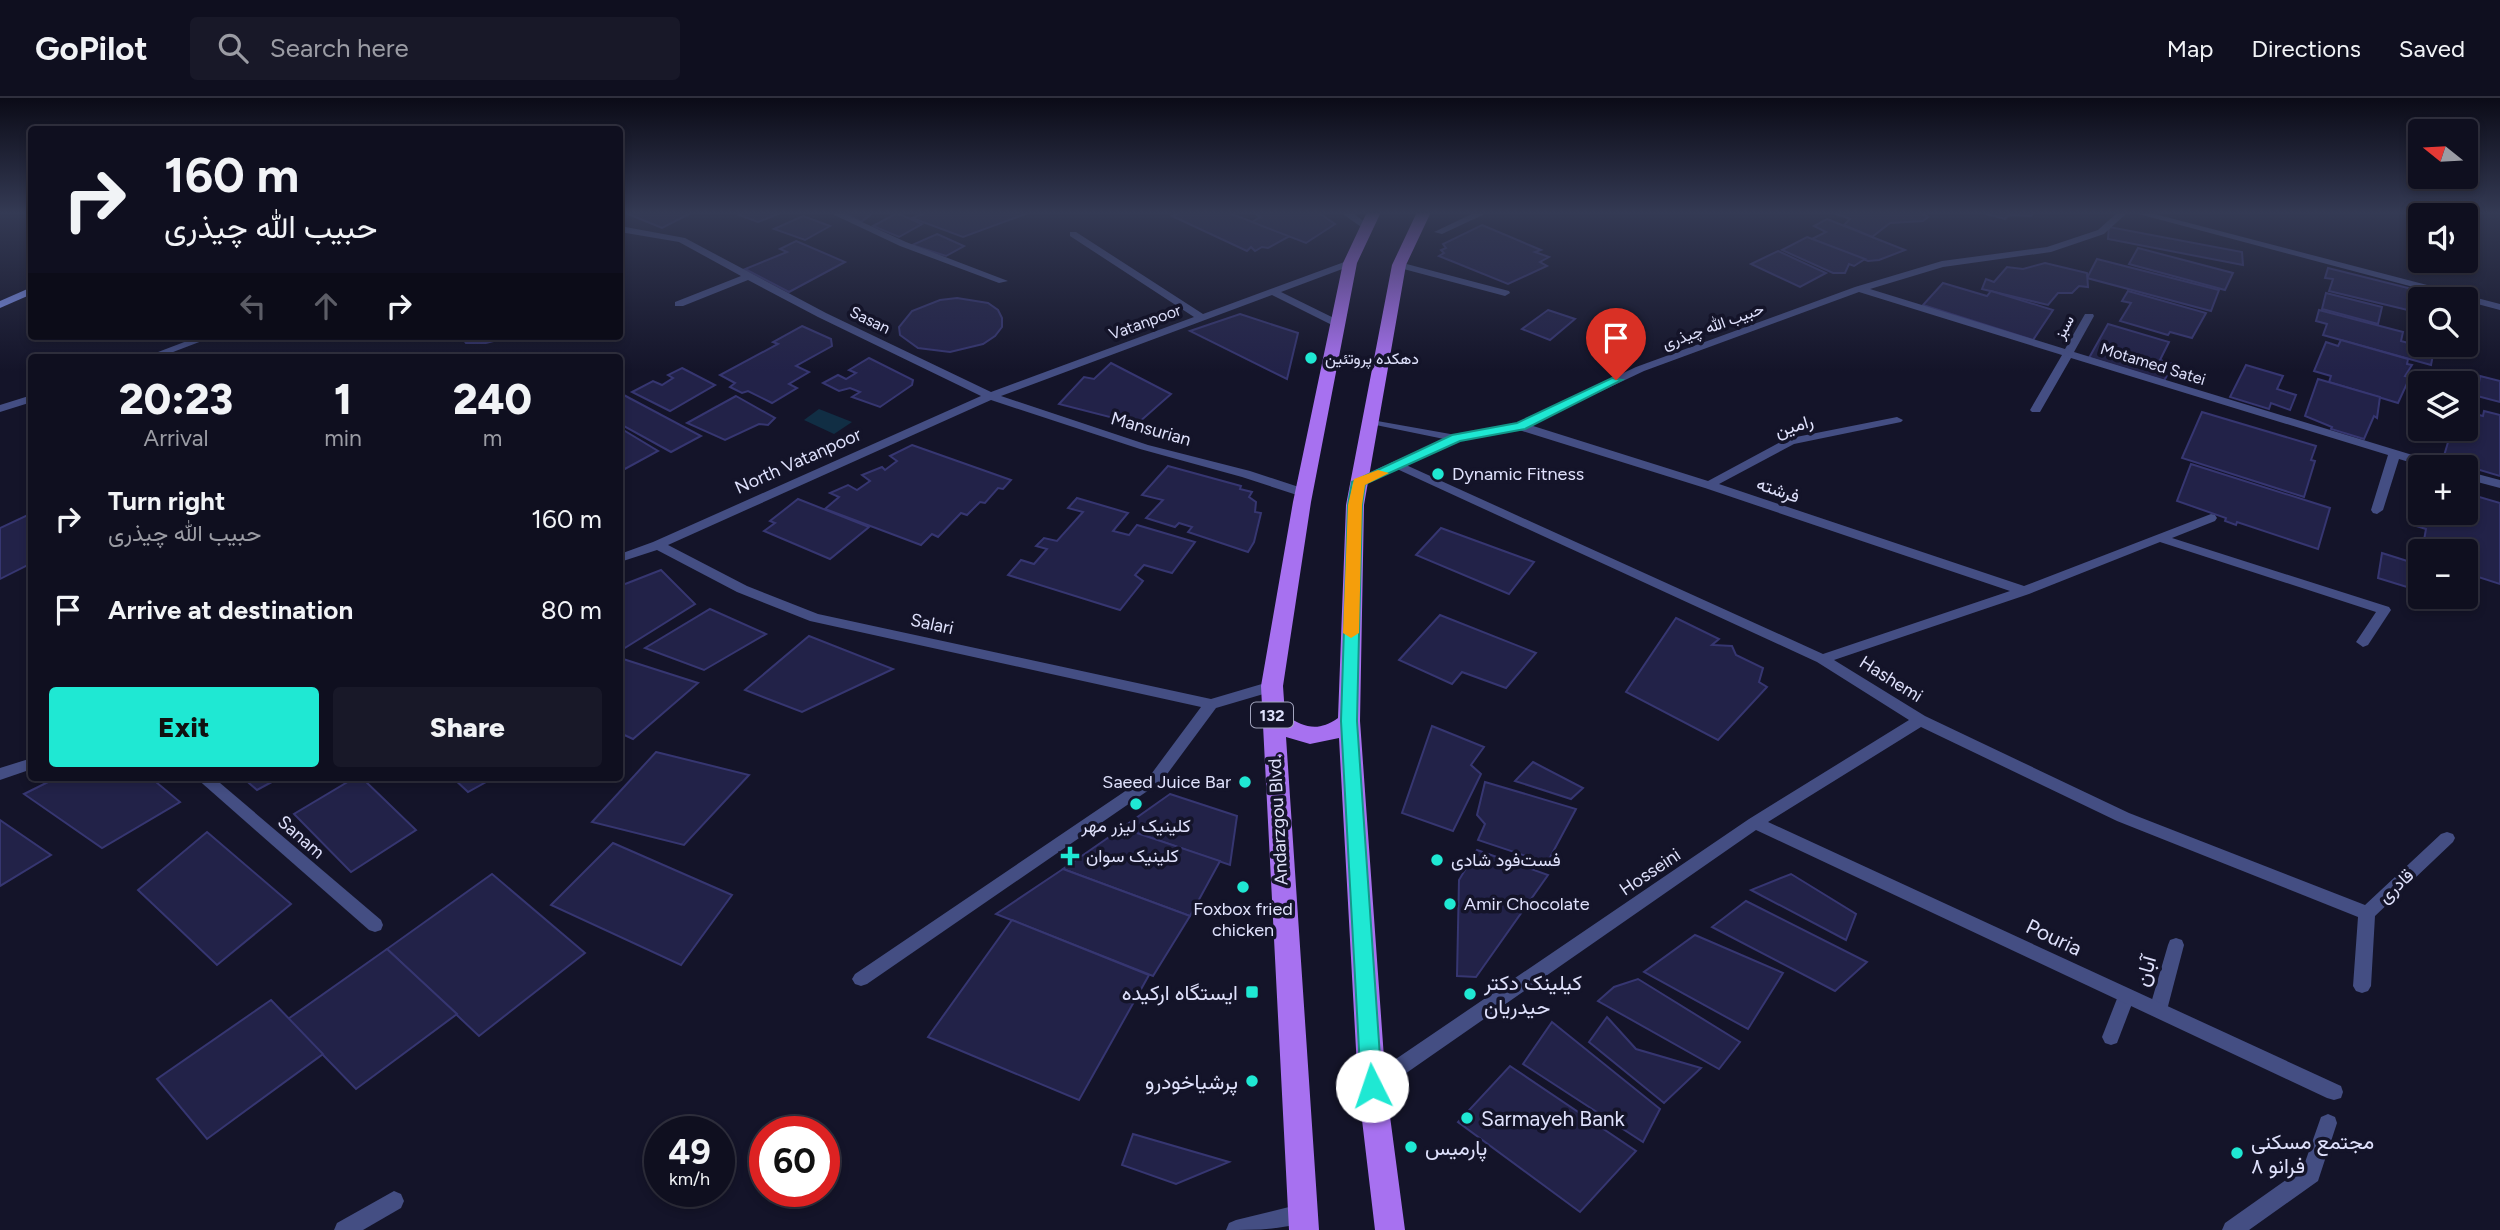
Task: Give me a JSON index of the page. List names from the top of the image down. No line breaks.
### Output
{"streets":{"main road":["132","Andarzgou Blvd."],"street":["Sasan","Vatanpoor","حبیب الله چیذری","سبز","Motamed Satei","رامین","Mansurian","North Vatanpoor","فرشته","Salari","Hashemi","Sanam","Hosseini","قادری","Pouria","آبان"]},"crossings":[["Sasan","Vatanpoor"],["Sasan","Mansurian"],["Sasan","North Vatanpoor"],["Vatanpoor","Mansurian"],["Vatanpoor","North Vatanpoor"],["حبیب الله چیذری","Motamed Satei"],["حبیب الله چیذری","فرشته"],["حبیب الله چیذری","Hashemi"],["سبز","Motamed Satei"],["رامین","فرشته"],["Mansurian","North Vatanpoor"],["Mansurian","Andarzgou Blvd."],["North Vatanpoor","Salari"],["Salari","Andarzgou Blvd."],["Hashemi","Hosseini"],["Hashemi","قادری"],["Hosseini","Pouria"],["Pouria","آبان"]],"places":{"other":["دهکده پروتئین","Dynamic Fitness","Saeed Juice Bar","کلینیک لیزر مهر","فست‌فود شادی","Foxbox fried chicken","Amir Chocolate","کیلینک دکتر حیدریان","پرشیاخودرو","Sarmayeh Bank","پارمیس","مجتمع مسکنی فرانو ۸"],"health":["کلینیک سوان"],"transit":["ایستگاه ارکیده"]},"north":"left","page":{"header":"GoPilot","search":"Search here","nav":["Map","Directions","Saved"],"map_buttons":["+","−"],"turn":["160 m","حبیب الله چیذری"],"eta":["20:23","Arrival","1","min","240","m"],"list":[{"name":"Turn right","note":"حبیب الله چیذری","value":"160 m"},{"name":"Arrive at destination","value":"80 m"}],"buttons":["Exit","Share"],"speed":"49 km/h","limit":"60"}}
